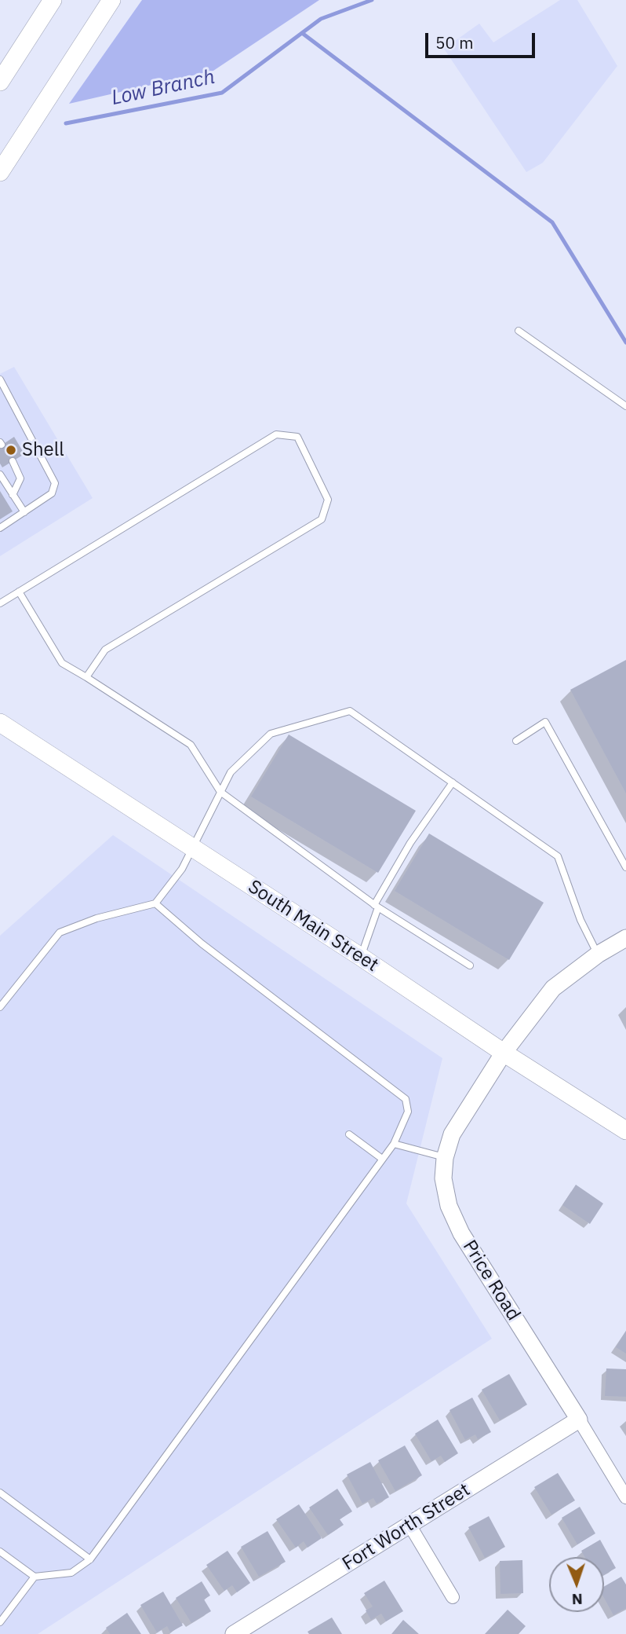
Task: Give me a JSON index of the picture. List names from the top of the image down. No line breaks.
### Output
{"streets":{"main road":["South Main Street"],"street":["Price Road","Fort Worth Street"]},"crossings":[["South Main Street","Price Road"],["Price Road","Fort Worth Street"]],"water":["Low Branch"],"places":["Shell"],"scale_bar":"50 m","north":"bottom"}
